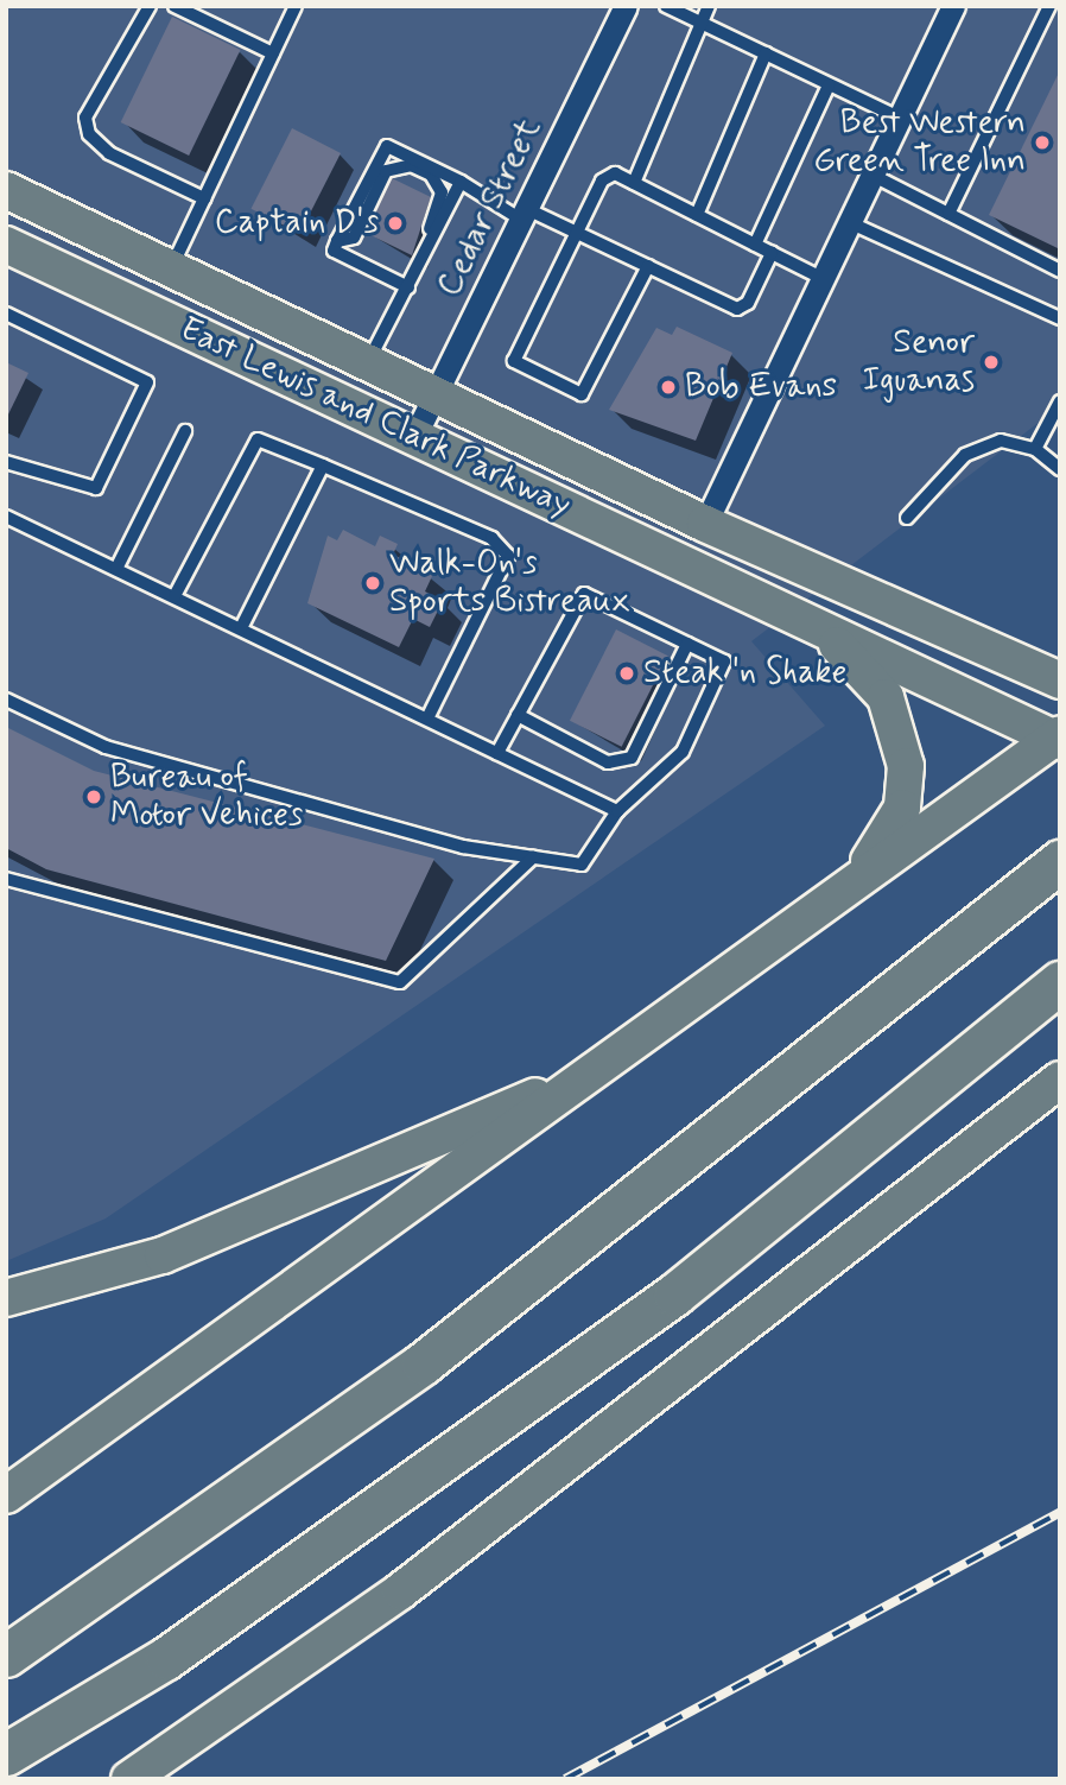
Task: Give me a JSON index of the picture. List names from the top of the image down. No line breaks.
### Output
{"streets":{"main road":["East Lewis and Clark Parkway"],"street":["Cedar Street"]},"crossings":[["Cedar Street","East Lewis and Clark Parkway"]],"places":["Best Western Green Tree Inn","Captain D's","Senor Iguanas","Bob Evans","Walk-On's Sports Bistreaux","Steak 'n Shake","Bureau of Motor Vehices"]}
